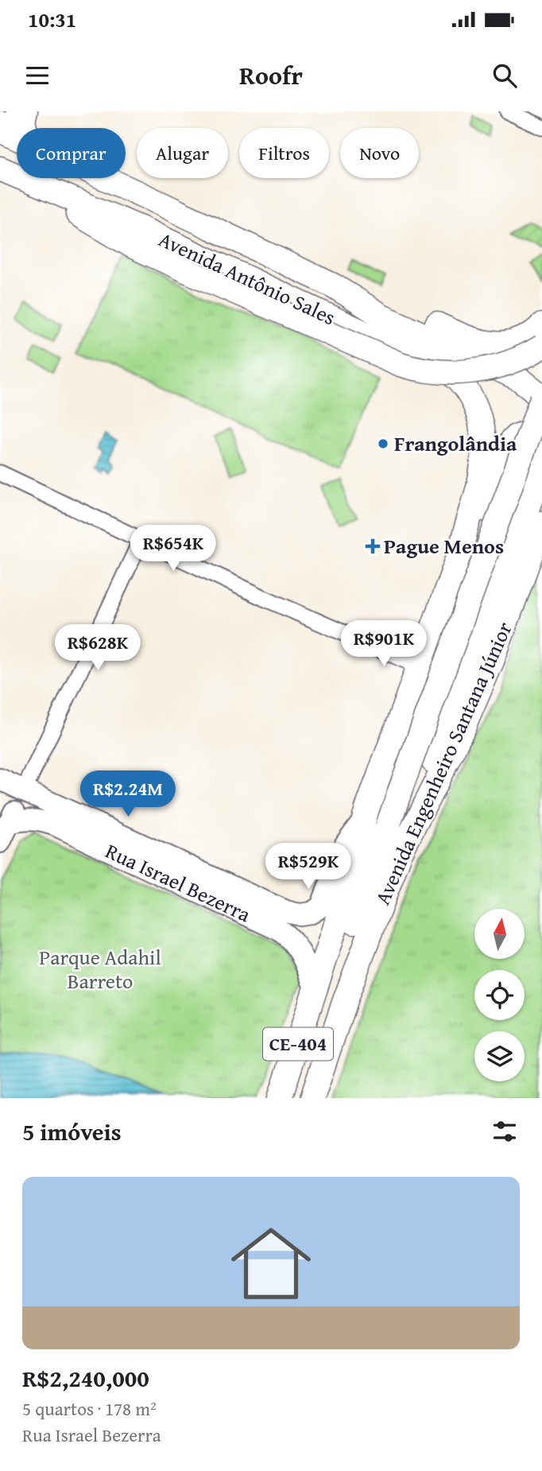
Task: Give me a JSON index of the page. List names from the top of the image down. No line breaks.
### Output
{"streets":{"main road":["Avenida Antônio Sales","Avenida Engenheiro Santana Júnior","CE-404"],"street":["Rua Israel Bezerra"]},"crossings":[["Avenida Antônio Sales","Avenida Engenheiro Santana Júnior"],["Avenida Engenheiro Santana Júnior","Rua Israel Bezerra"]],"parks":["Parque Adahil Barreto"],"places":{"other":["Frangolândia"],"health":["Pague Menos"]},"north":"top","page":{"status":"10:31","header":"Roofr","chip":["Comprar","Alugar","Filtros","Novo"],"price":["R$654K","R$901K","R$628K","R$2.24M","R$529K"],"heading":"5 imóveis","list":[{"name":"R$2,240,000","note":"5 quartos · 178 m² · Rua Israel Bezerra"}]}}
